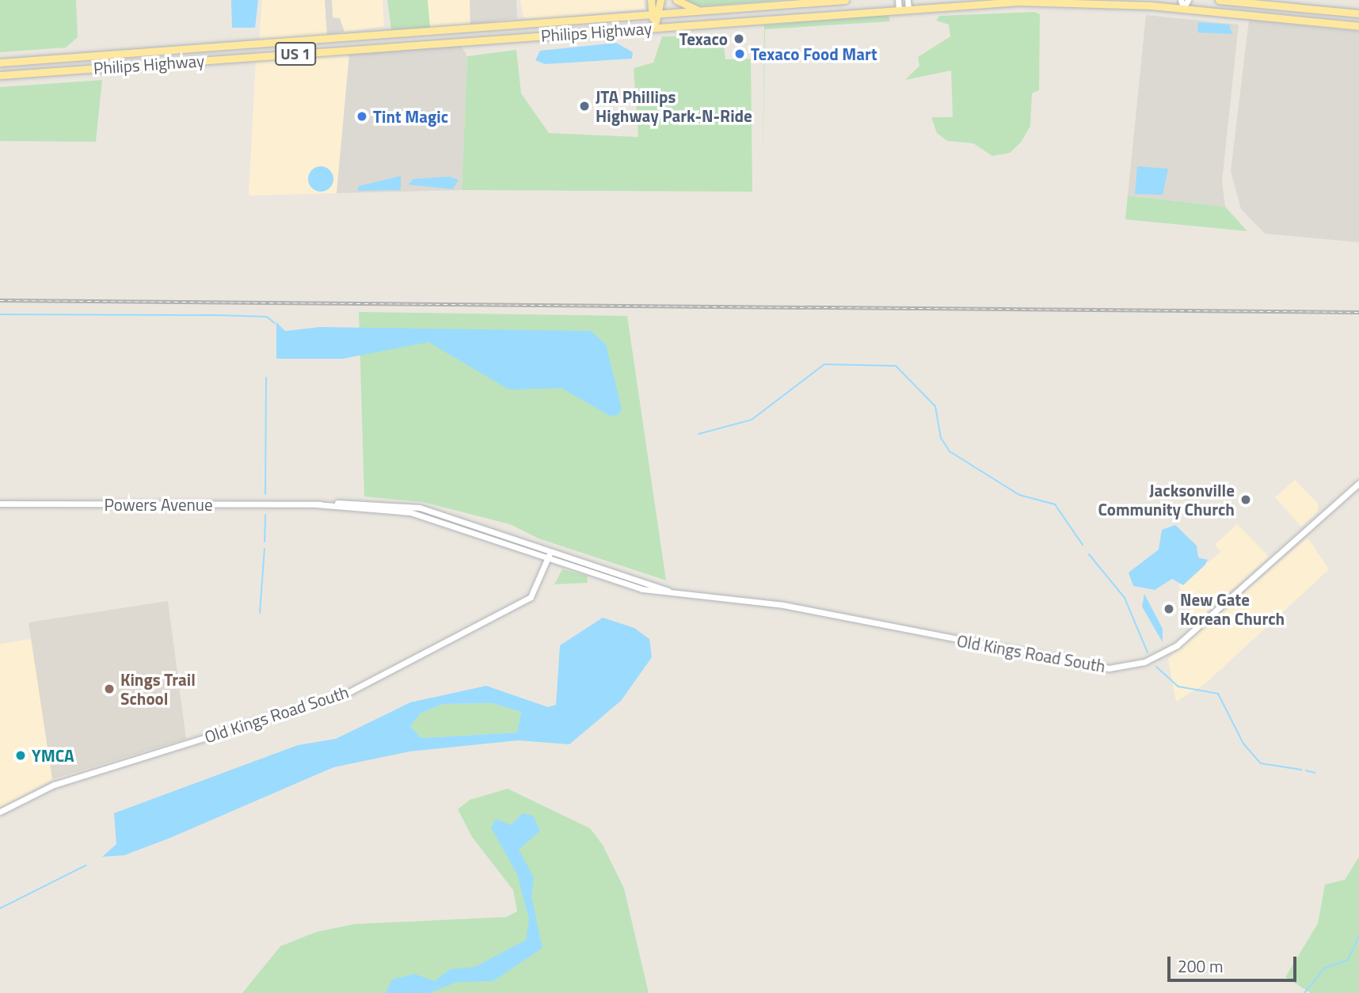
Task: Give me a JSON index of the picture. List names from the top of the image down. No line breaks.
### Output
{"streets":{"main road":["Philips Highway","US 1"],"street":["Powers Avenue","Old Kings Road South"]},"crossings":[["Powers Avenue","Old Kings Road South"]],"places":["Texaco","Texaco Food Mart","JTA Phillips Highway Park-N-Ride","Tint Magic","Jacksonville Community Church","New Gate Korean Church","Kings Trail School","YMCA"],"scale_bar":"200 m"}
